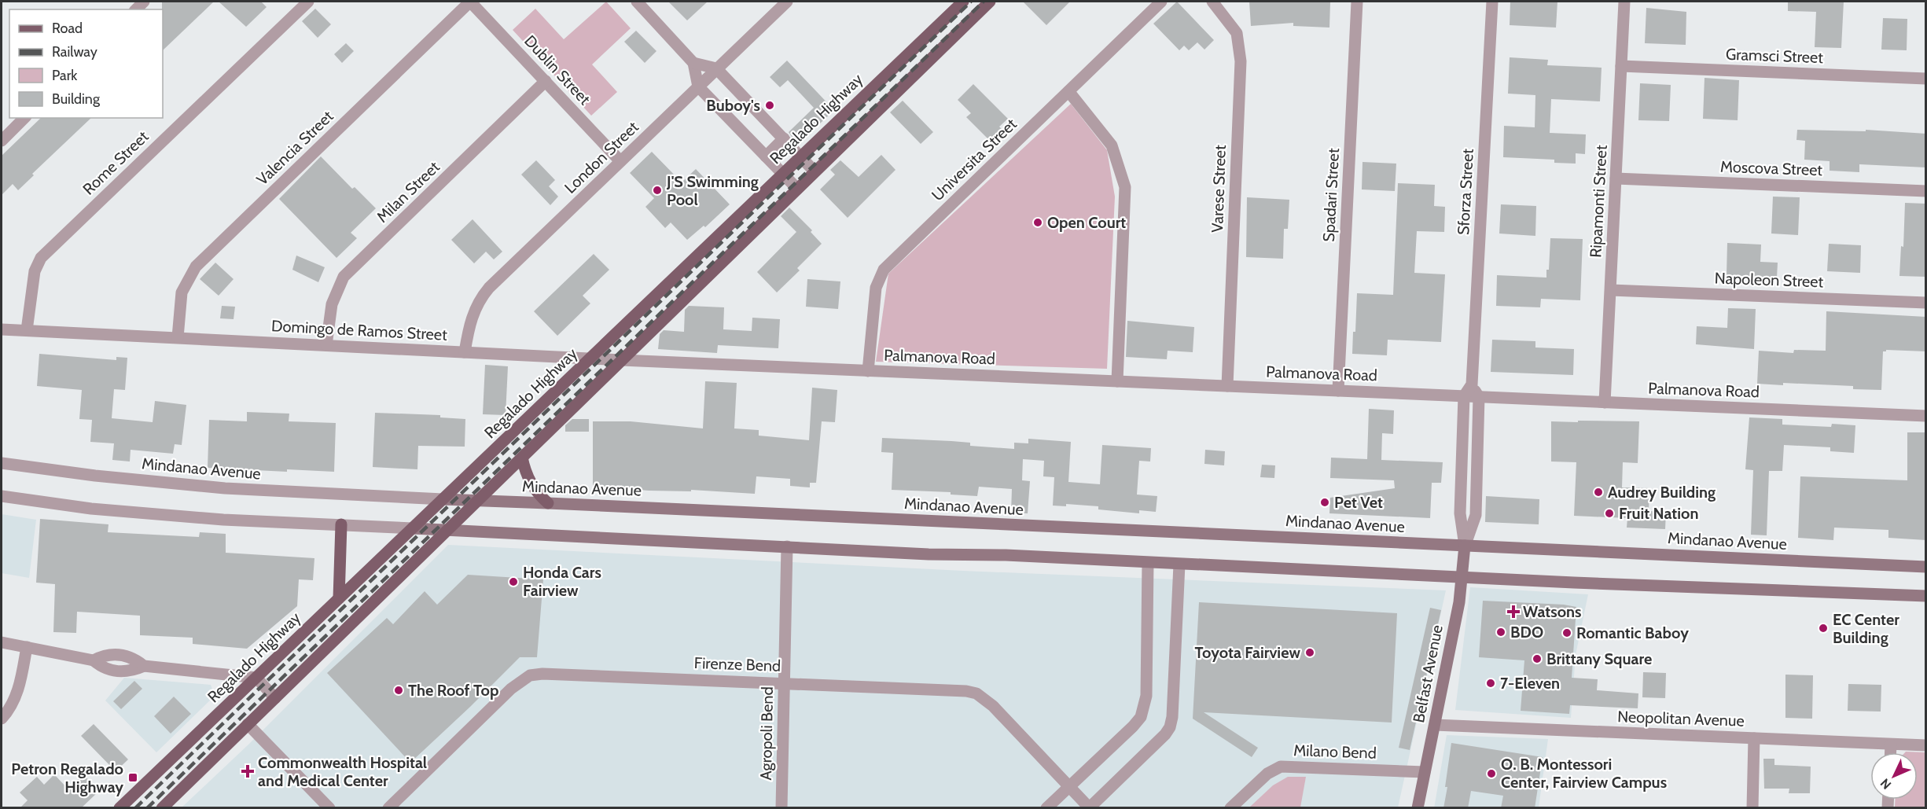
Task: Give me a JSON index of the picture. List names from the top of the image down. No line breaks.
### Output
{"streets":{"main road":["Regalado Highway","Mindanao Avenue","Belfast Avenue"],"street":["Gramsci Street","Dublin Street","Valencia Street","London Street","Universita Street","Rome Street","Moscova Street","Varese Street","Milan Street","Sforza Street","Spadari Street","Ripamonti Street","Napoleon Street","Domingo de Ramos Street","Palmanova Road","Firenze Bend","Neopolitan Avenue","Agropoli Bend","Milano Bend"]},"crossings":[["Gramsci Street","Ripamonti Street"],["Dublin Street","Valencia Street"],["Dublin Street","London Street"],["Dublin Street","Milan Street"],["Regalado Highway","Domingo de Ramos Street"],["Regalado Highway","Mindanao Avenue"],["Valencia Street","Domingo de Ramos Street"],["London Street","Domingo de Ramos Street"],["Universita Street","Palmanova Road"],["Rome Street","Domingo de Ramos Street"],["Moscova Street","Ripamonti Street"],["Varese Street","Palmanova Road"],["Milan Street","Domingo de Ramos Street"],["Spadari Street","Palmanova Road"],["Ripamonti Street","Napoleon Street"],["Ripamonti Street","Palmanova Road"],["Domingo de Ramos Street","Palmanova Road"],["Mindanao Avenue","Belfast Avenue"],["Firenze Bend","Agropoli Bend"],["Belfast Avenue","Neopolitan Avenue"],["Belfast Avenue","Milano Bend"]],"places":{"other":["Buboy's","J'S Swimming Pool","Open Court","Audrey Building","Pet Vet","Fruit Nation","Honda Cars Fairview","EC Center Building","BDO","Romantic Baboy","Toyota Fairview","Brittany Square","7-Eleven","The Roof Top","O. B. Montessori Center, Fairview Campus"],"health":["Watsons","Commonwealth Hospital and Medical Center"],"transit":["Petron Regalado Highway"]},"legend":["Road","Railway","Park","Building"],"north":"bottom left"}
